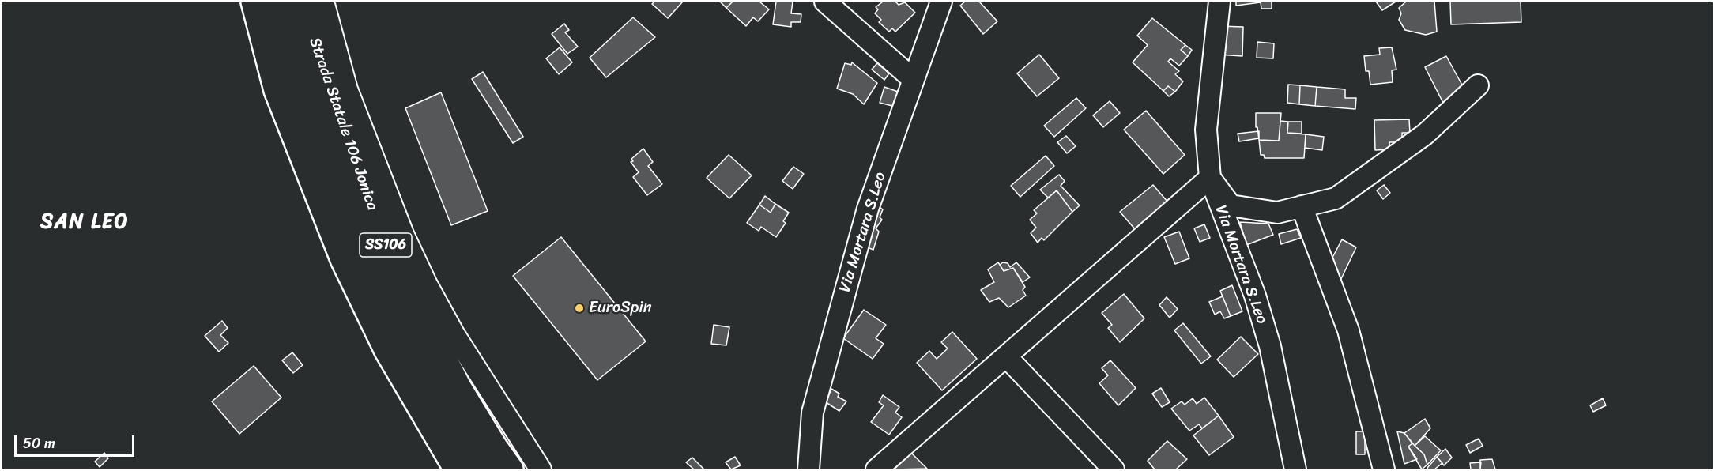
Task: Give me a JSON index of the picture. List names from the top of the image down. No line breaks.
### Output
{"streets":{"highway":["Strada Statale 106 Jonica","SS106"],"street":["Via Mortara S.Leo"]},"districts":["SAN LEO"],"places":["EuroSpin"],"scale_bar":"50 m"}
